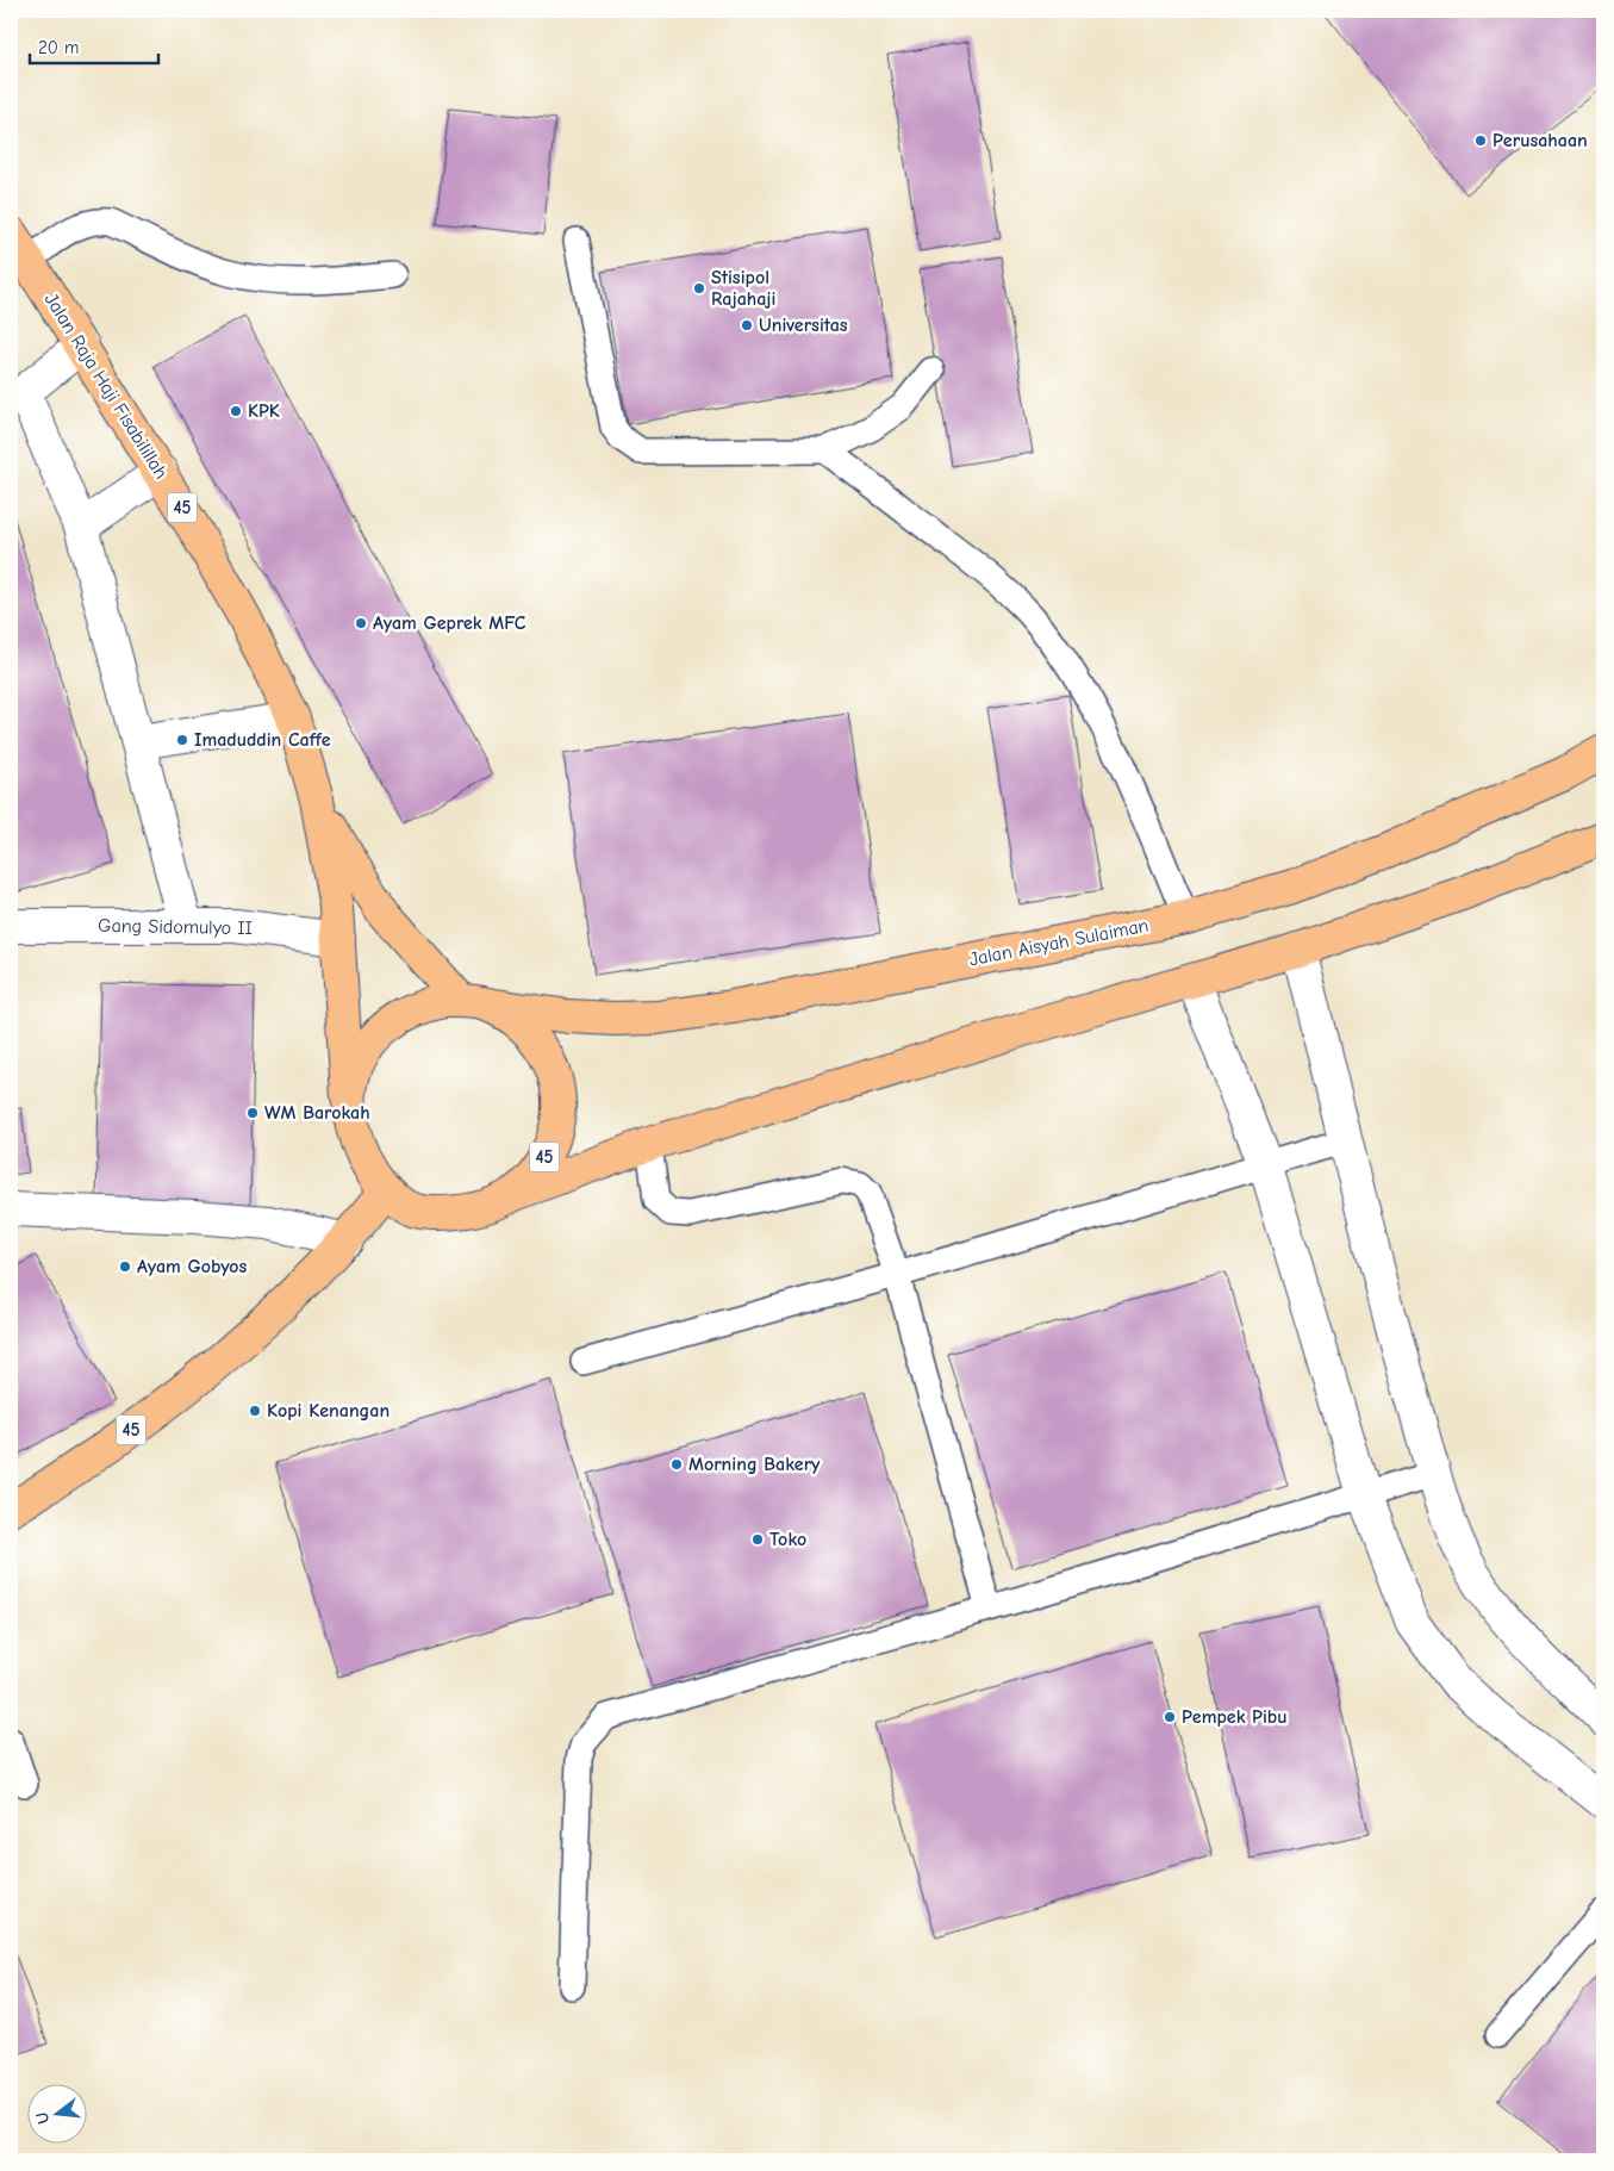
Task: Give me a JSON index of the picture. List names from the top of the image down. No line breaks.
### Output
{"streets":{"main road":["Jalan Raja Haji Fisabilillah","45","Jalan Aisyah Sulaiman"],"street":["Gang Sidomulyo II"]},"crossings":[["Jalan Raja Haji Fisabilillah","45"],["Jalan Raja Haji Fisabilillah","Gang Sidomulyo II"],["Jalan Raja Haji Fisabilillah","Jalan Aisyah Sulaiman"],["45","Jalan Aisyah Sulaiman"]],"places":["Perusahaan","Stisipol Rajahaji","Universitas","KPK","Ayam Geprek MFC","Imaduddin Caffe","WM Barokah","Ayam Gobyos","Kopi Kenangan","Morning Bakery","Toko","Pempek Pibu"],"scale_bar":"20 m","north":"left"}
